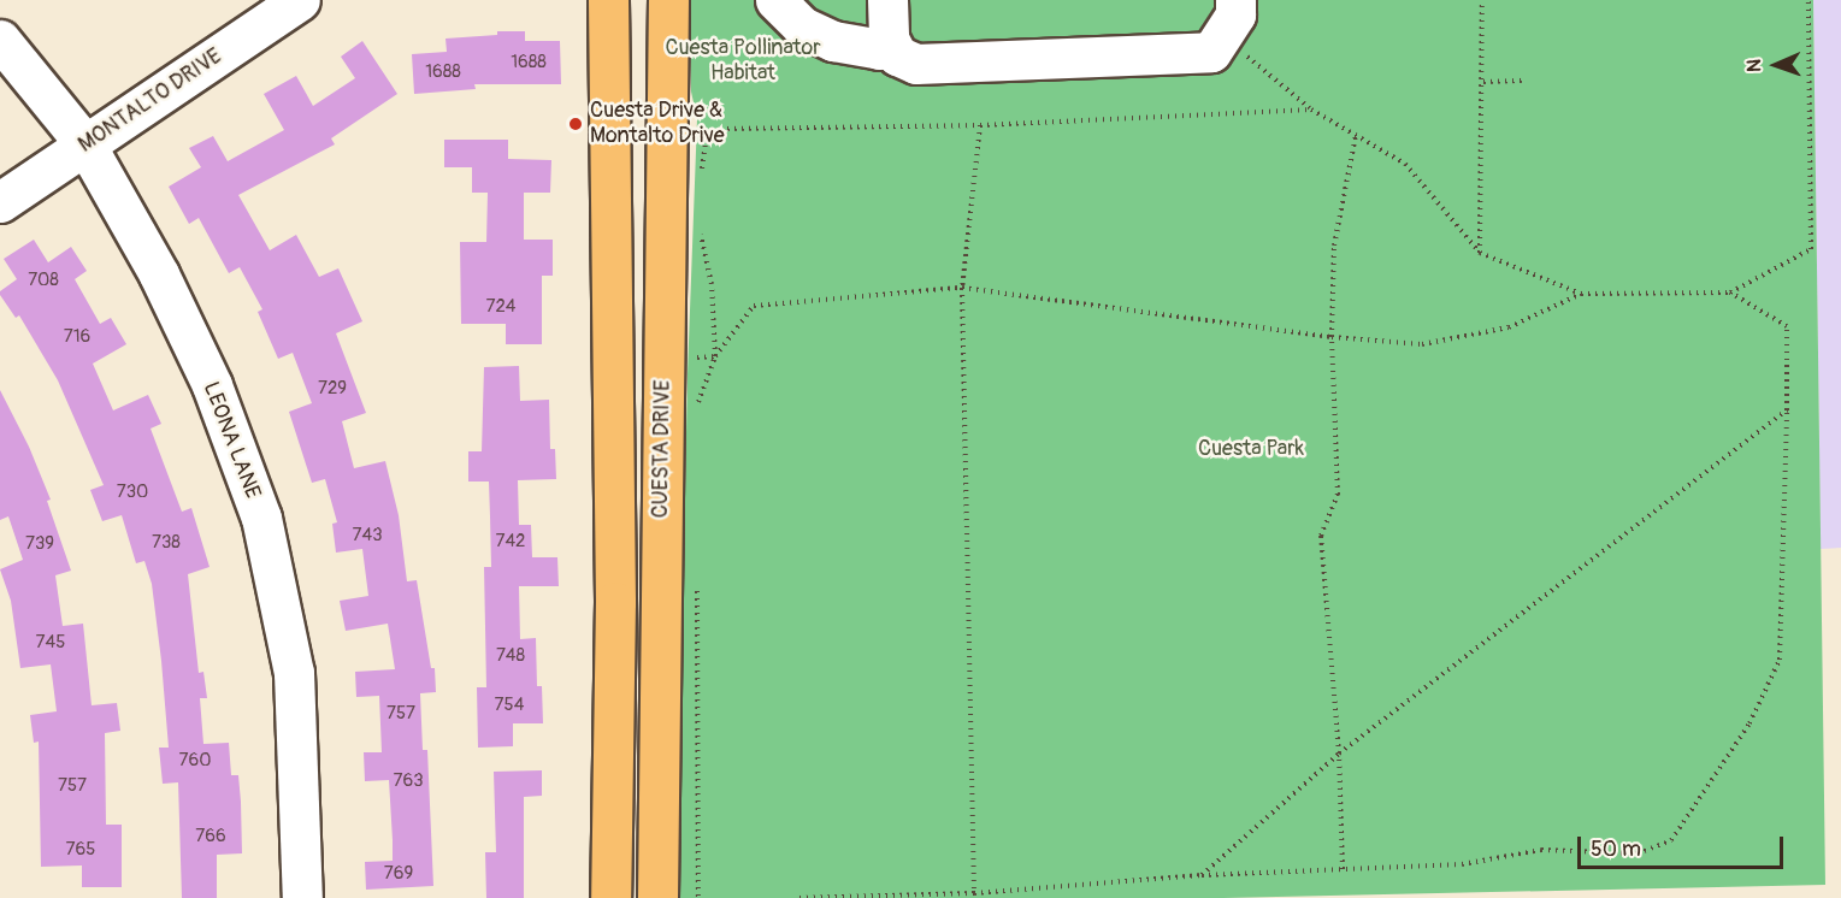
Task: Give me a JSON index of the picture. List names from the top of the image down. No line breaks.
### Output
{"streets":{"main road":["CUESTA DRIVE"],"street":["MONTALTO DRIVE","LEONA LANE"]},"crossings":[["MONTALTO DRIVE","LEONA LANE"]],"parks":["Cuesta Pollinator Habitat","Cuesta Park"],"places":["Cuesta Drive & Montalto Drive"],"house_numbers":["1688","1688","708","724","716","729","730","743","742","738","739","745","748","754","757","760","763","757","766","765","769"],"scale_bar":"50 m","north":"left"}
